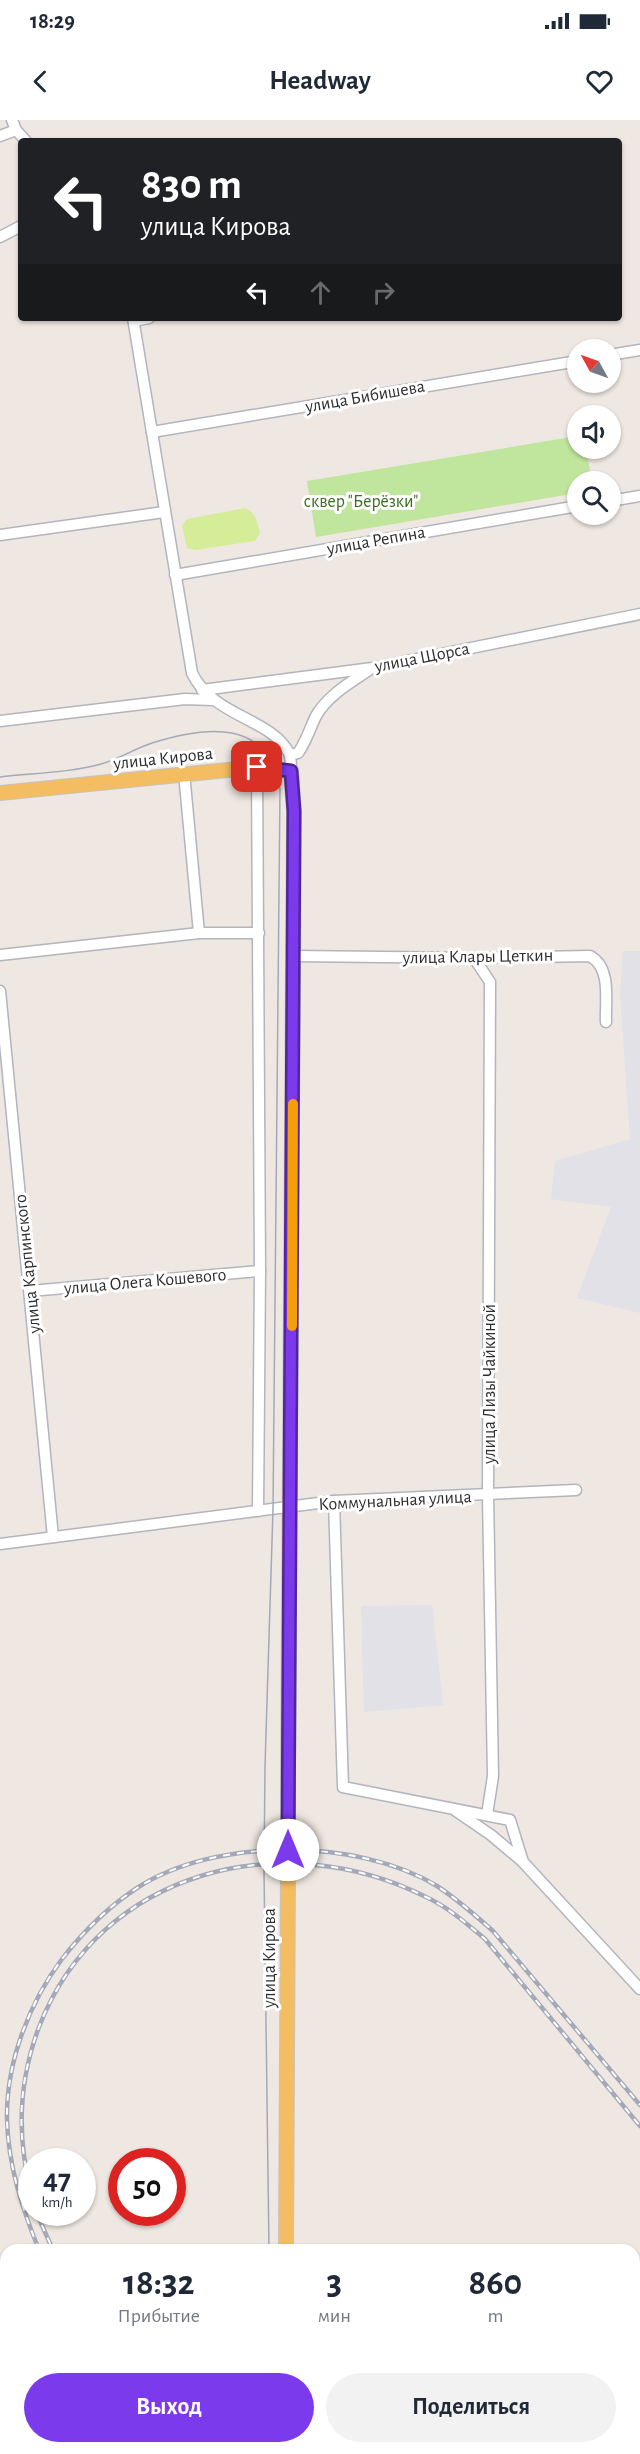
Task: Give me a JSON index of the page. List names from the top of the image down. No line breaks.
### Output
{"streets":{"main road":["улица Кирова"],"street":["улица Бибишева","улица Репина","улица Щорса","улица Клары Цеткин","улица Карпинского","улица Олега Кошевого","улица Лизы Чайкиной","Коммунальная улица"]},"crossings":[["улица Кирова","улица Клары Цеткин"],["улица Кирова","Коммунальная улица"],["улица Клары Цеткин","улица Лизы Чайкиной"],["улица Карпинского","улица Олега Кошевого"],["улица Карпинского","Коммунальная улица"],["улица Лизы Чайкиной","Коммунальная улица"]],"parks":["сквер \"Берёзки\""],"north":"top left","page":{"status":"18:29","header":"Headway","turn":["830 m","улица Кирова"],"speed":"47 km/h","limit":"50","eta":["18:32","Прибытие","3","мин","860","m"],"buttons":["Выход","Поделиться"]}}
